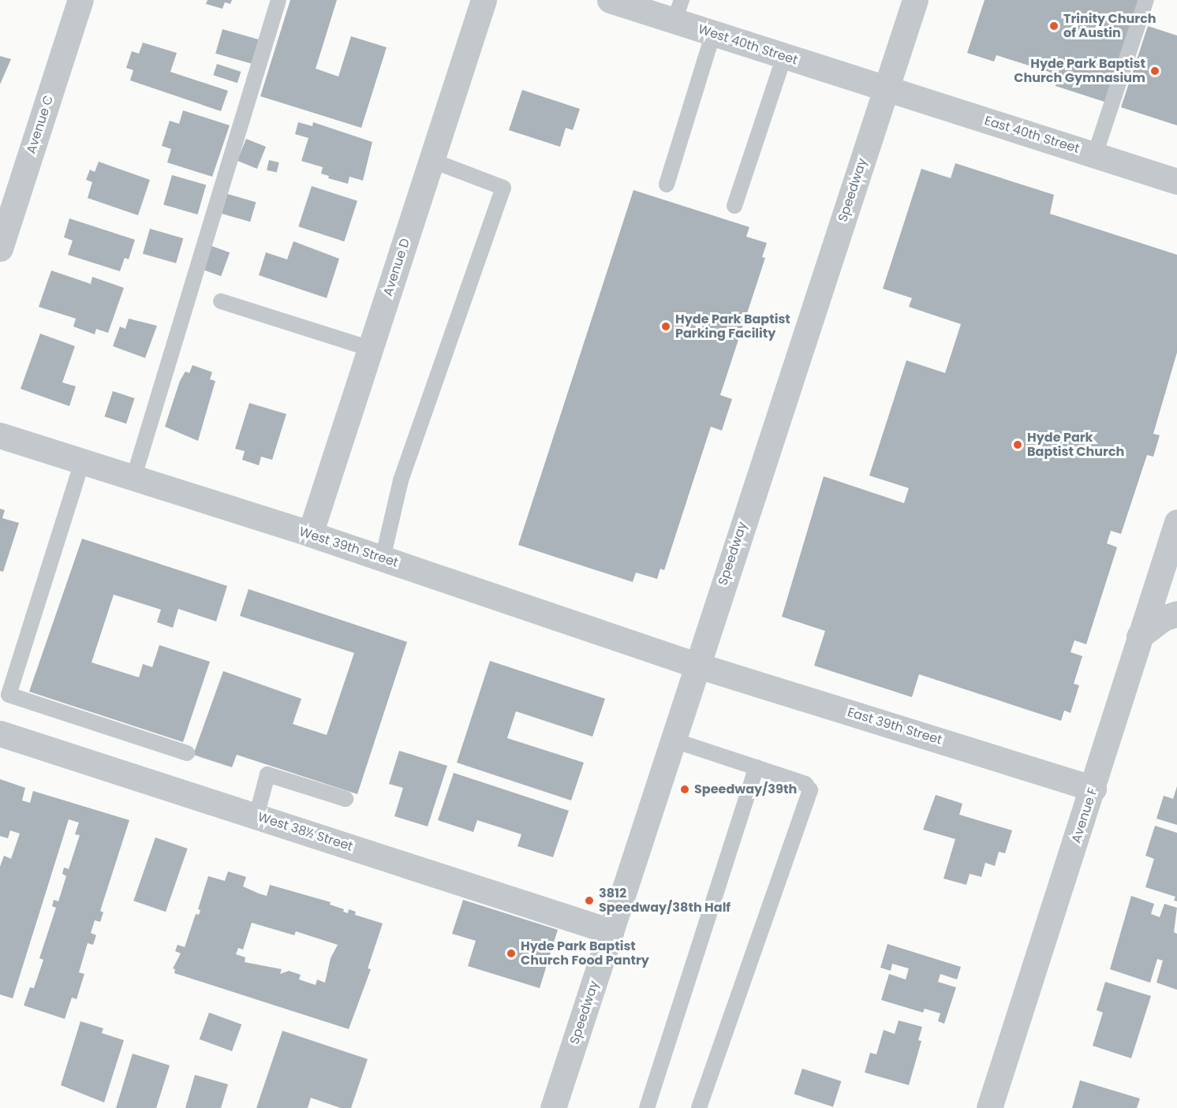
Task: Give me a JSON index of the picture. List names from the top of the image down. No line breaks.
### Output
{"streets":{"street":["West 40th Street","Avenue C","East 40th Street","Speedway","Avenue D","West 39th Street","East 39th Street","Avenue F","West 38½ Street"]},"crossings":[["West 40th Street","East 40th Street"],["West 40th Street","Speedway"],["East 40th Street","Speedway"],["Speedway","West 39th Street"],["Speedway","East 39th Street"],["Speedway","West 38½ Street"],["Avenue D","West 39th Street"],["West 39th Street","East 39th Street"],["East 39th Street","Avenue F"]],"places":["Trinity Church of Austin","Hyde Park Baptist Church Gymnasium","Hyde Park Baptist Parking Facility","Hyde Park Baptist Church","Speedway/39th","3812 Speedway/38th Half","Hyde Park Baptist Church Food Pantry"]}
